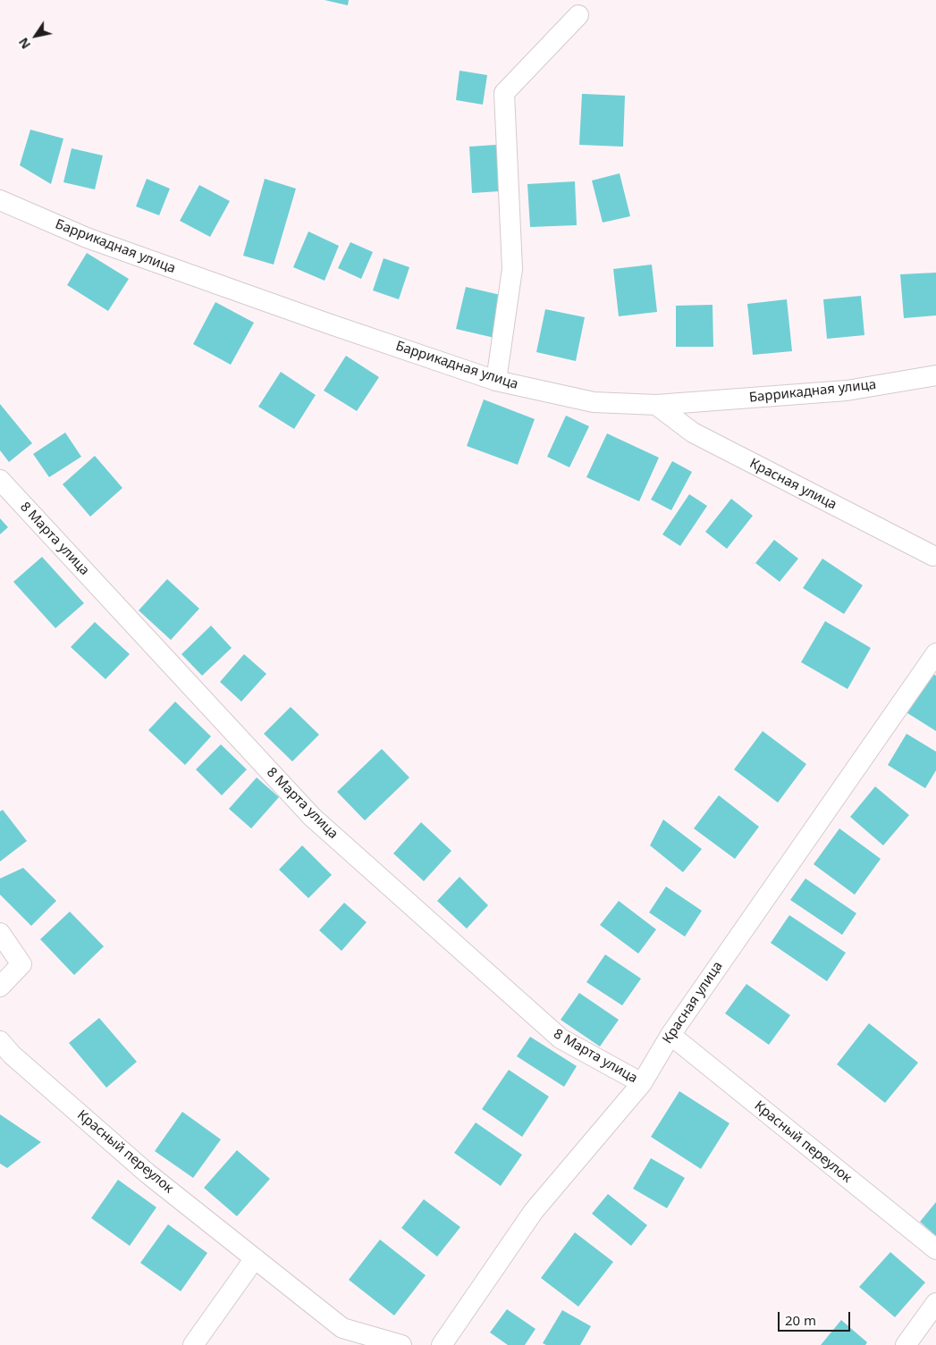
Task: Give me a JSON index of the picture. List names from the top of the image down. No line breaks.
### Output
{"streets":{"street":["Баррикадная улица","Красная улица","8 Марта улица","Красный переулок"]},"crossings":[["Баррикадная улица","Красная улица"],["Красная улица","8 Марта улица"],["Красная улица","Красный переулок"]],"scale_bar":"20 m","north":"bottom left"}
